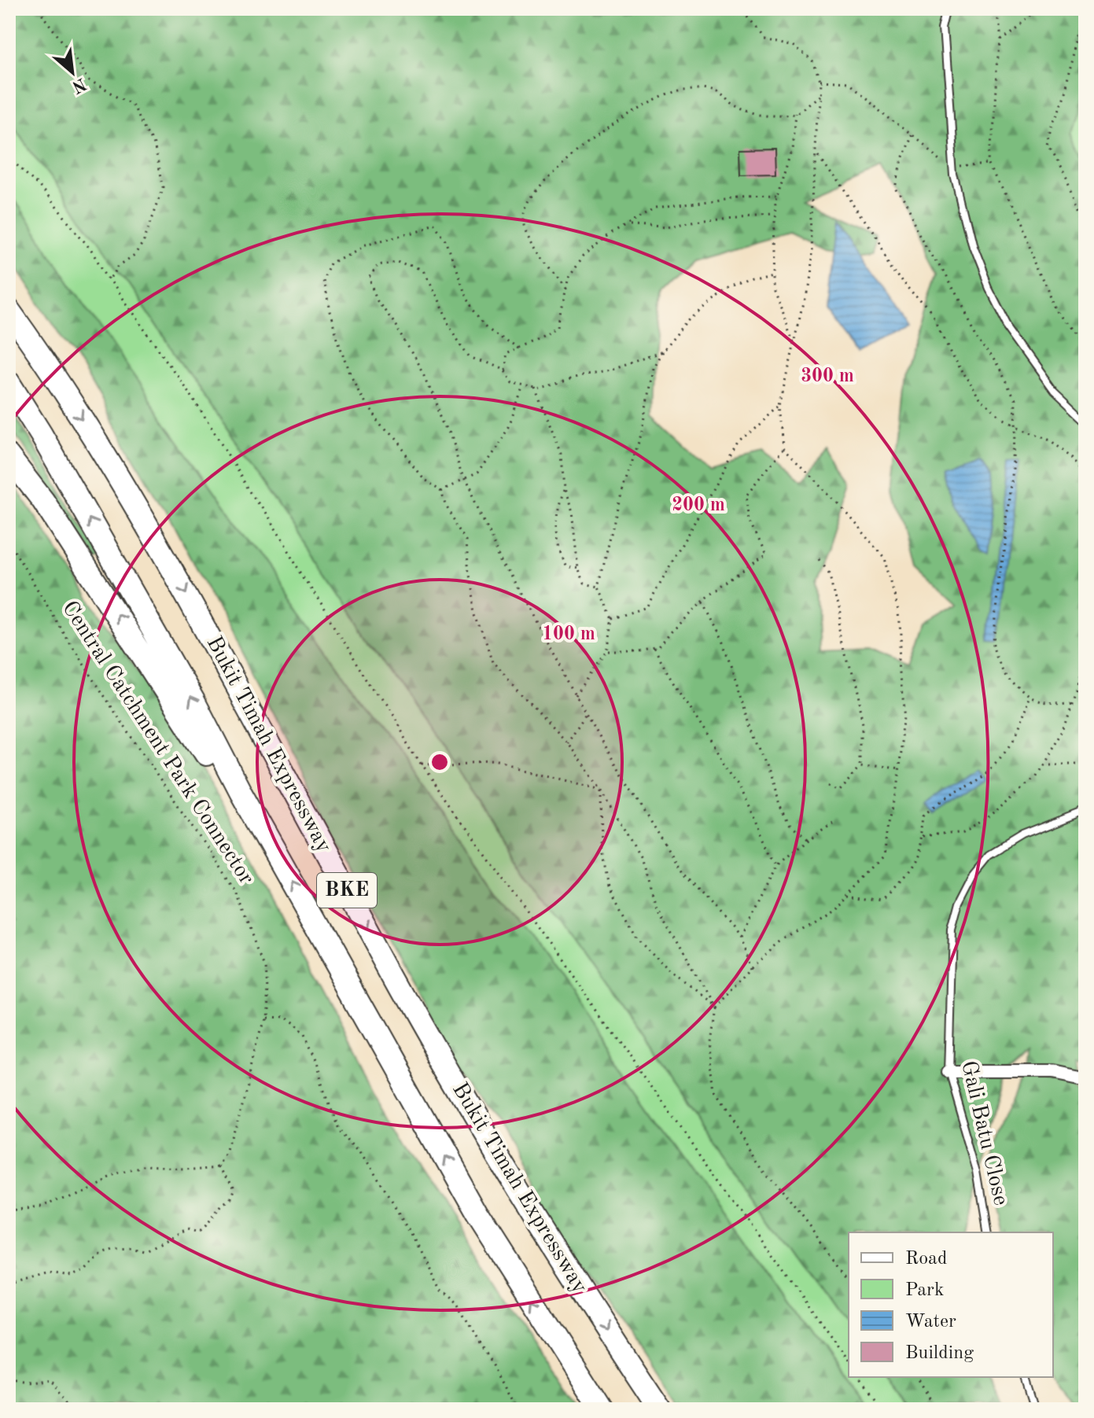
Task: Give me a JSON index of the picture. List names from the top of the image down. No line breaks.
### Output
{"streets":{"highway":["Bukit Timah Expressway","BKE"],"lane":["Gali Batu Close"],"path":["Central Catchment Park Connector"]},"legend":["Road","Park","Water","Building"],"north":"bottom right","rings":["300 m","200 m","100 m"]}
